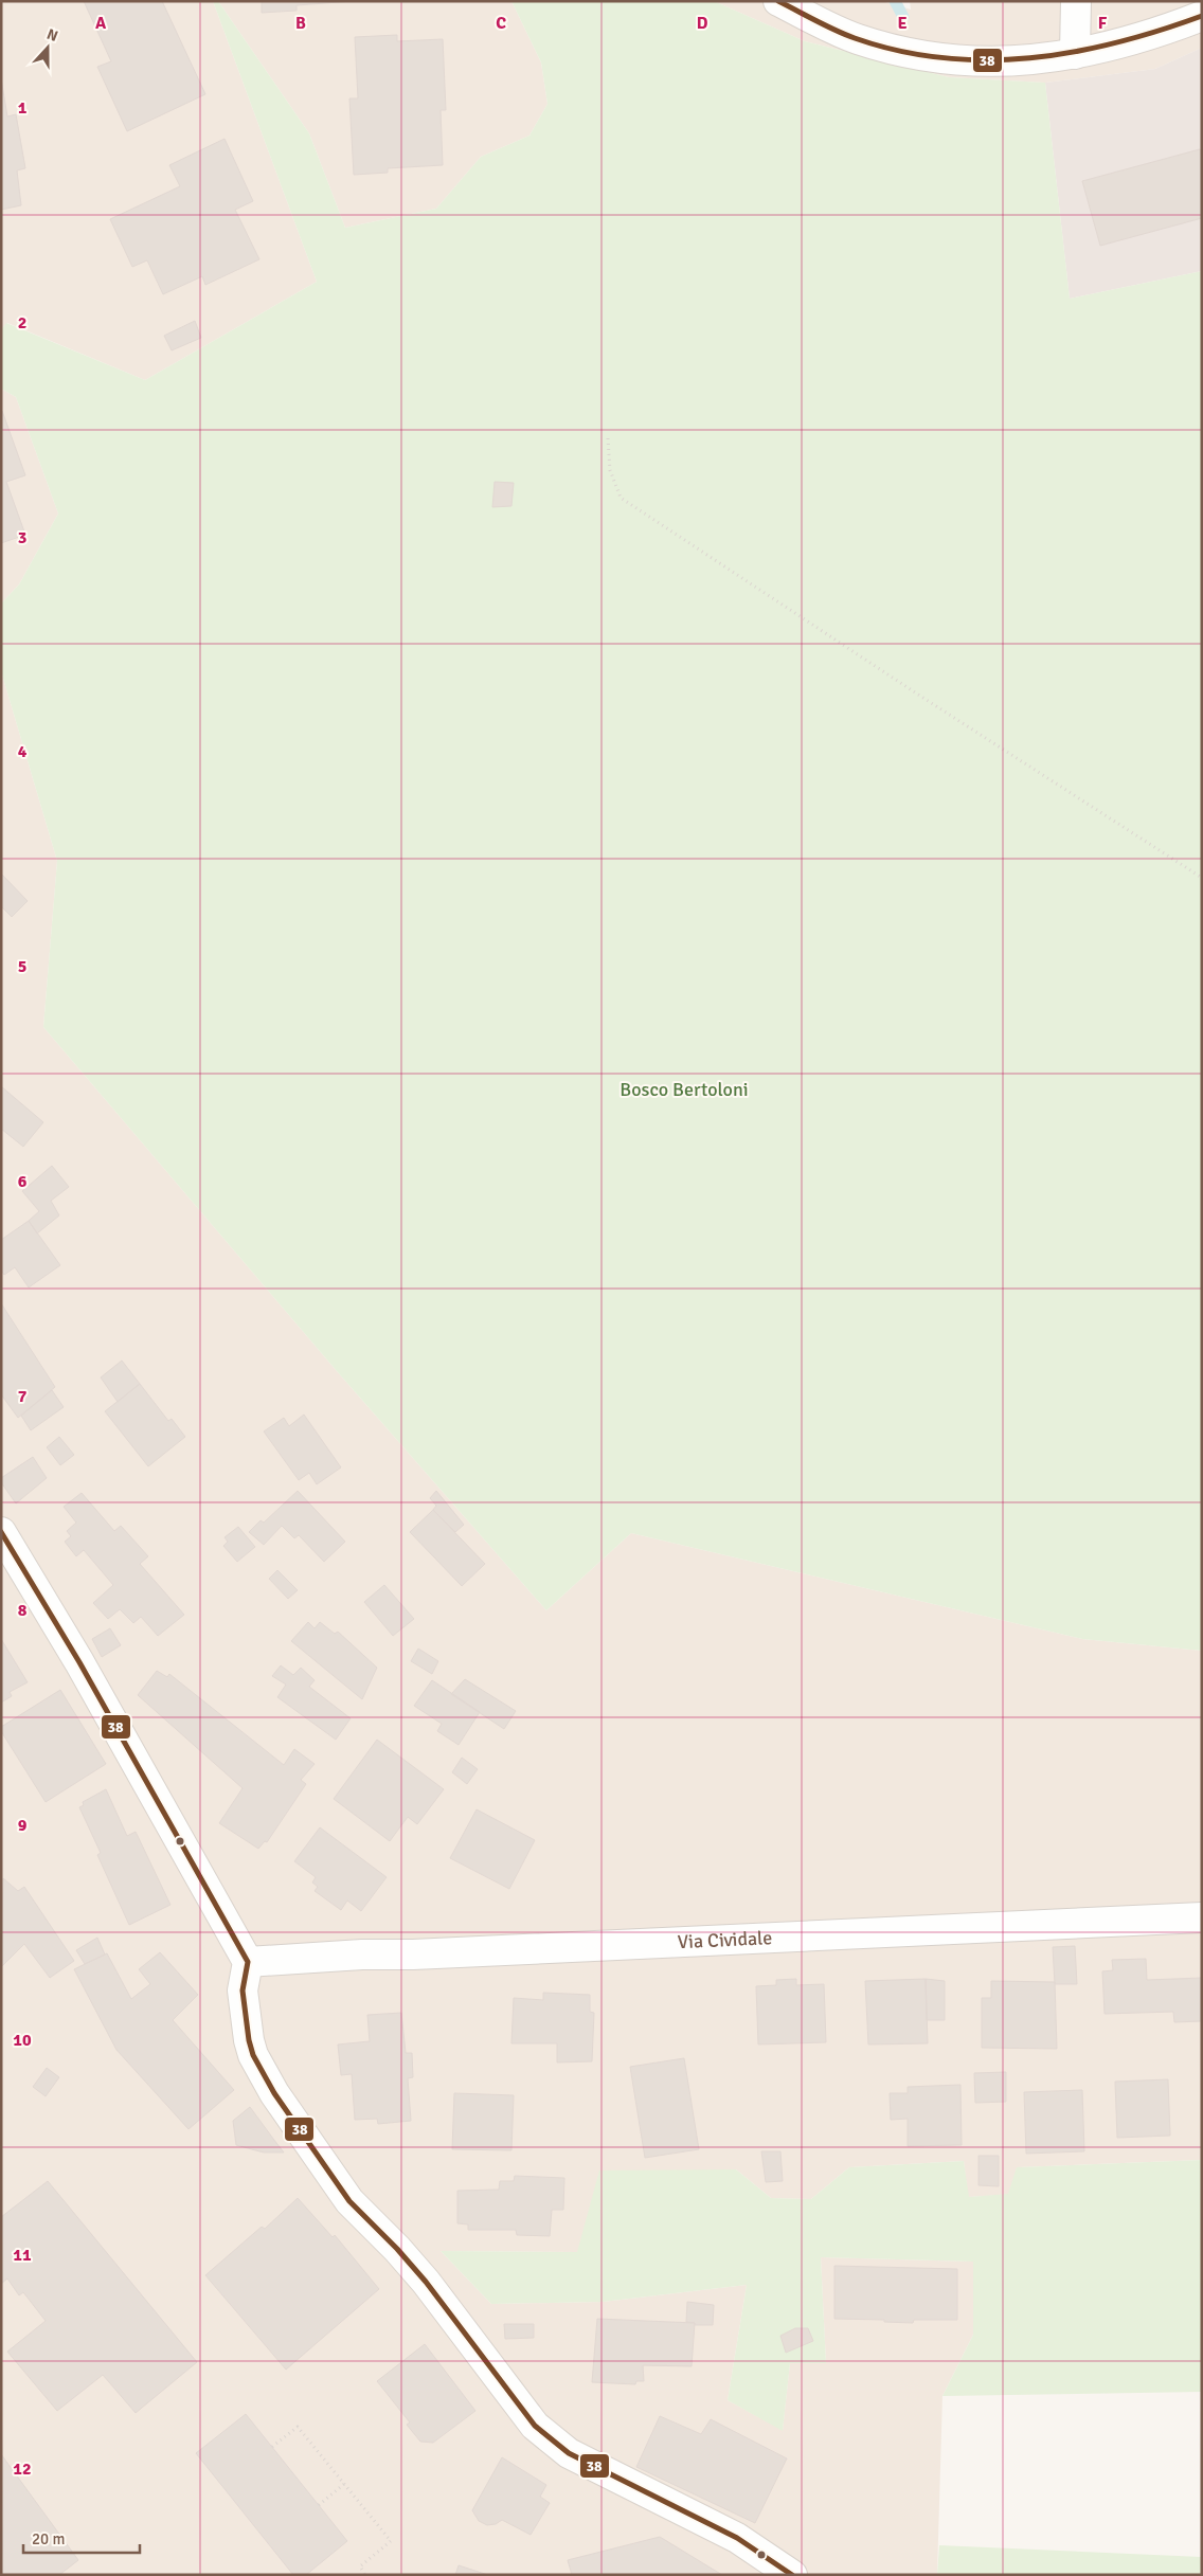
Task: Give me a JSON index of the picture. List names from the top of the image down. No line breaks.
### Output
{"streets":{"street":["Via Cividale"]},"parks":["Bosco Bertoloni"],"lines":["transit line 38"],"scale_bar":"20 m","north":"top","grid":{"columns":["A","B","C","D","E","F"],"rows":["1","2","3","4","5","6","7","8","9","10","11","12"]}}
